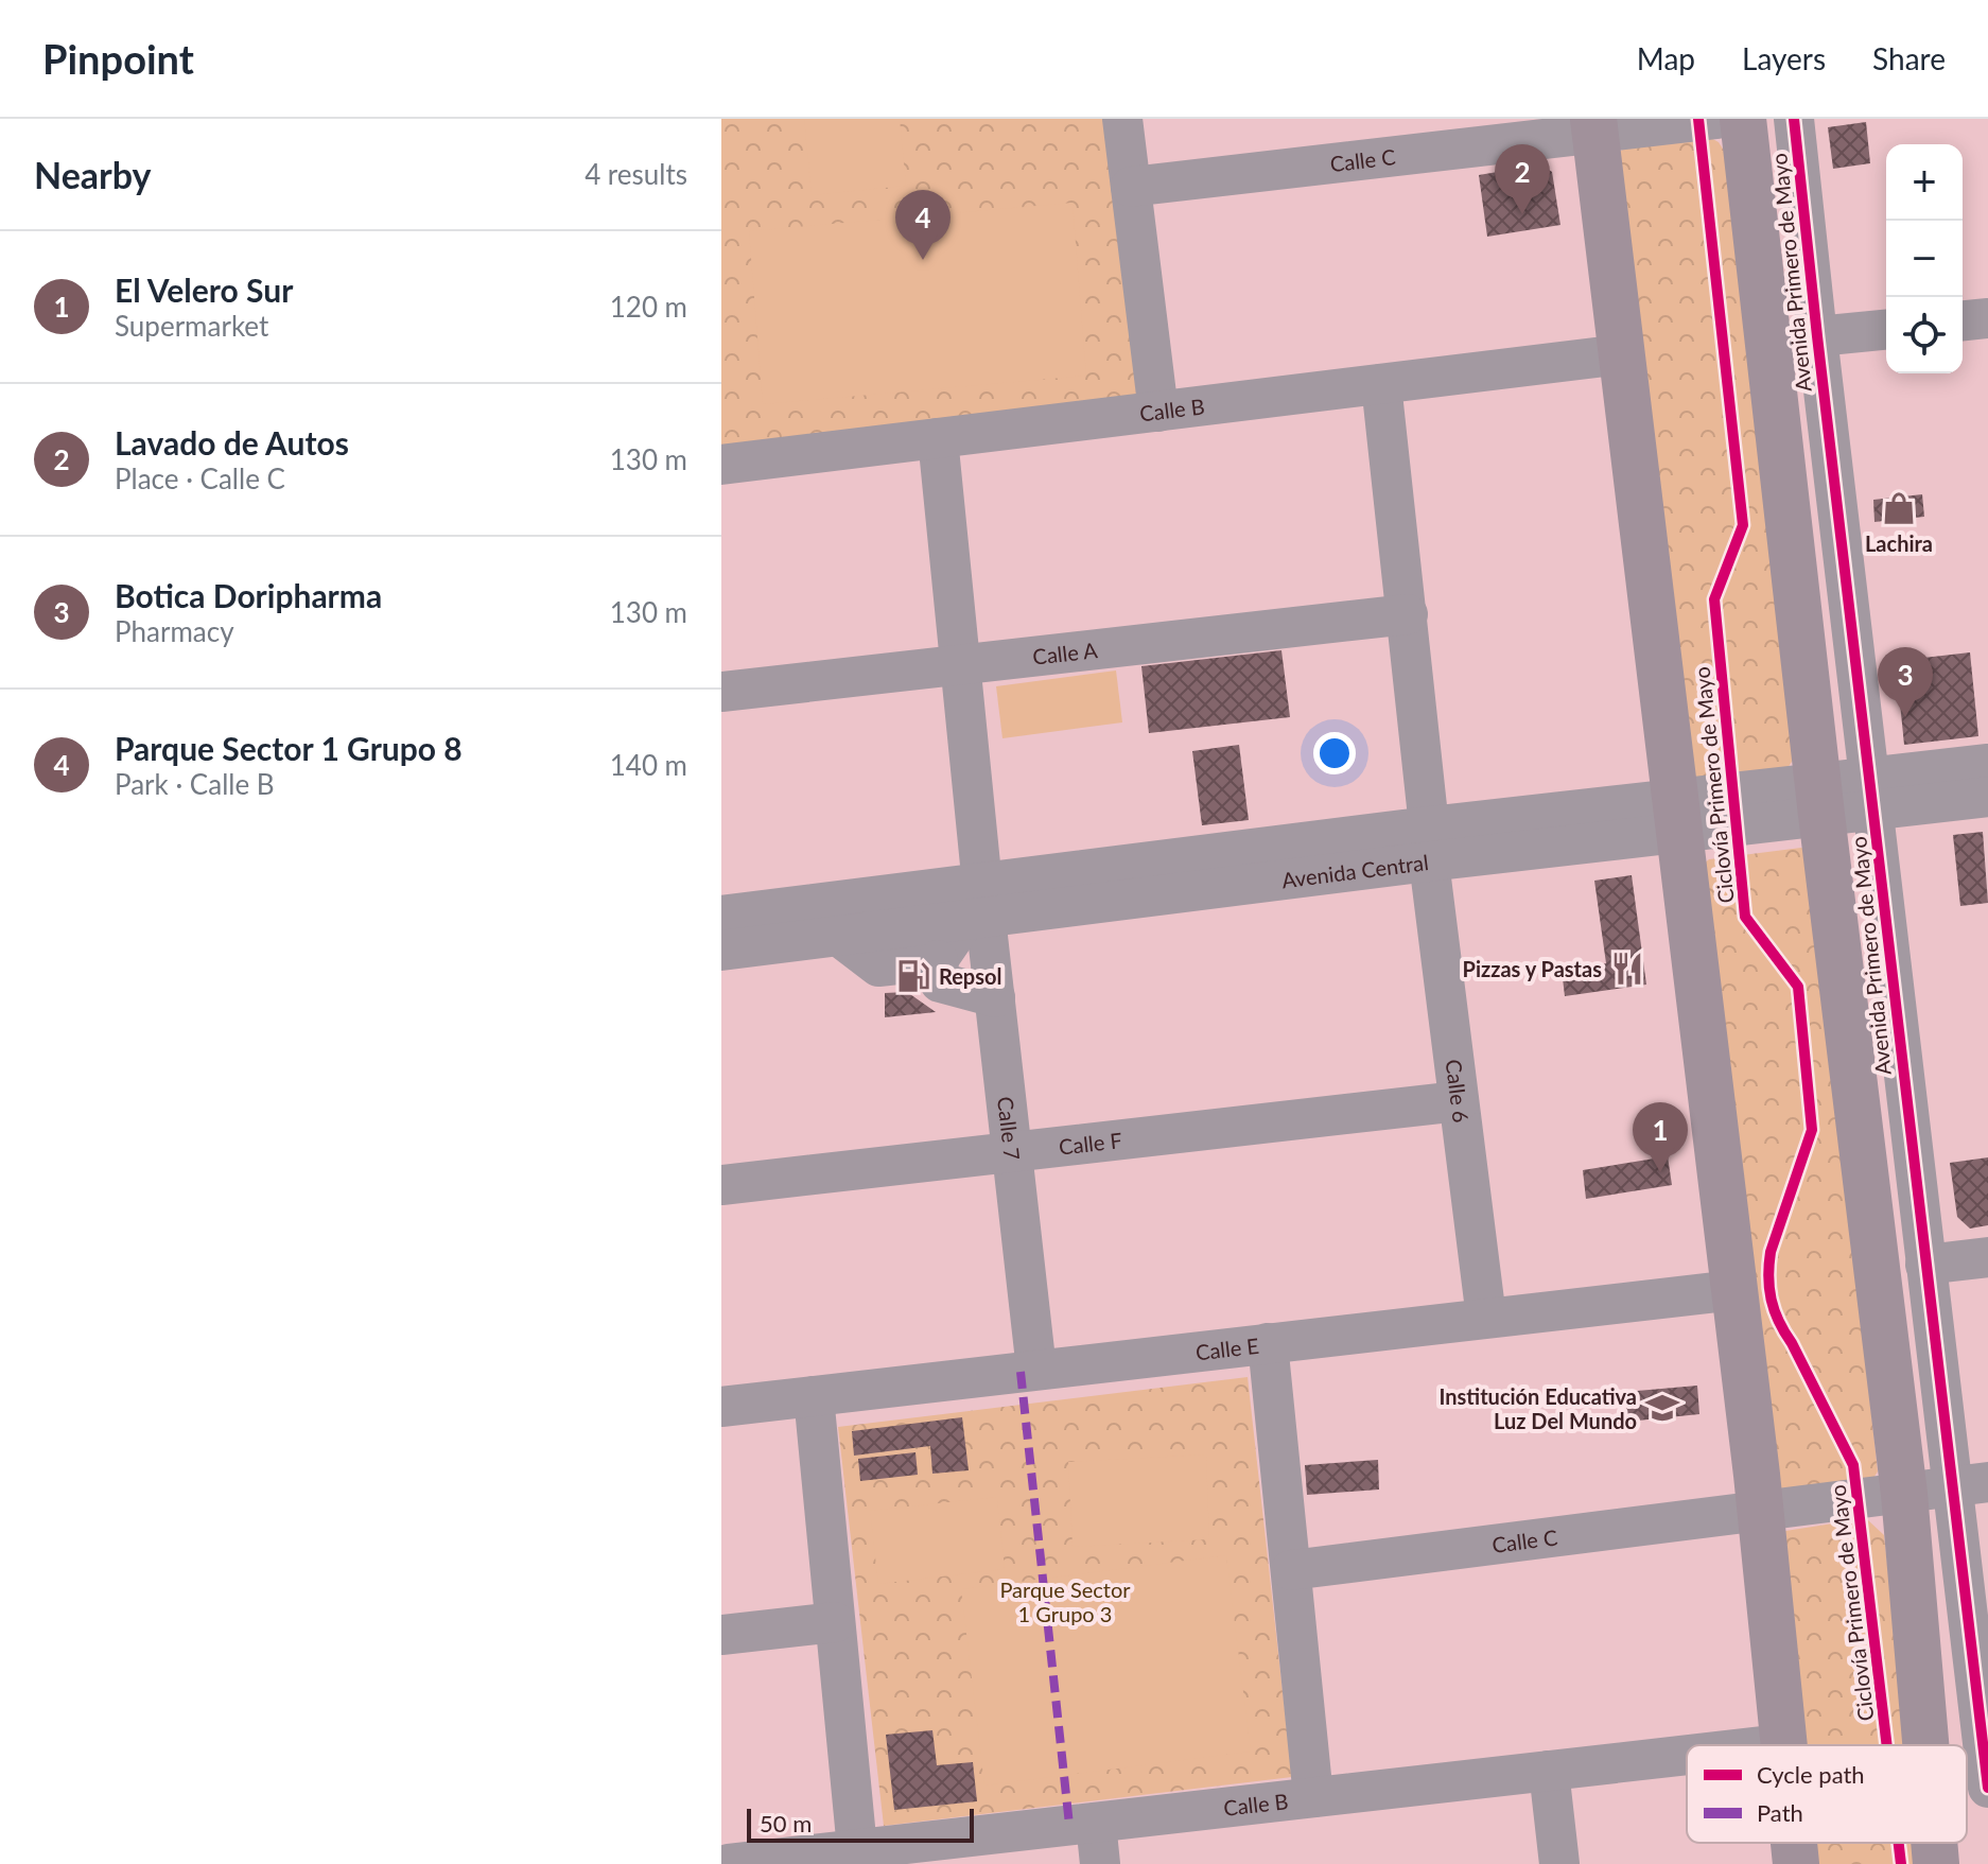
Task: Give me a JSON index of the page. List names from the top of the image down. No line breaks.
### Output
{"streets":{"main road":["Avenida Primero de Mayo"],"street":["Calle C","Calle B","Calle A","Avenida Central","Calle 6","Calle 7","Calle F","Calle E"],"cycle path":["Ciclovía Primero de Mayo"]},"crossings":[["Calle C","Avenida Primero de Mayo"],["Avenida Primero de Mayo","Avenida Central"],["Calle B","Calle 6"],["Calle B","Calle 7"],["Calle A","Calle 6"],["Calle A","Calle 7"],["Avenida Central","Calle 6"],["Avenida Central","Calle 7"],["Calle 6","Calle F"],["Calle 6","Calle E"],["Calle 7","Calle F"],["Calle 7","Calle E"]],"parks":["Parque Sector 1 Grupo 3"],"places":{"shop":["Lachira"],"restaurant":["Pizzas y Pastas"],"fuel station":["Repsol"],"school or university":["Institución Educativa Luz Del Mundo"]},"legend":["Cycle path","Path"],"scale_bar":"50 m","page":{"header":"Pinpoint","nav":["Map","Layers","Share"],"heading":["Nearby","4 results"],"map_buttons":["+","−"],"pins":["2","4","3","1"],"list":[{"mark":"1","name":"El Velero Sur","note":"Supermarket","value":"120 m"},{"mark":"2","name":"Lavado de Autos","note":"Place · Calle C","value":"130 m"},{"mark":"3","name":"Botica Doripharma","note":"Pharmacy","value":"130 m"},{"mark":"4","name":"Parque Sector 1 Grupo 8","note":"Park · Calle B","value":"140 m"}],"scale":"50 m"}}
